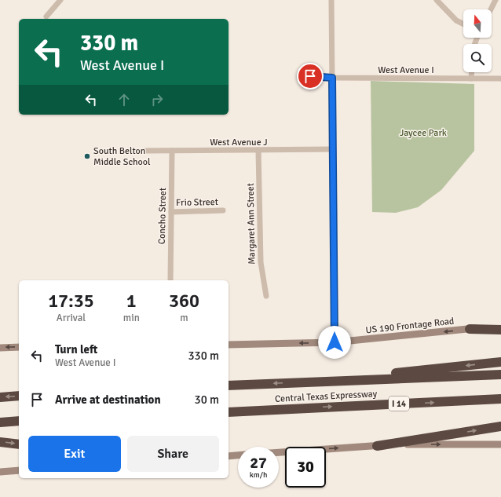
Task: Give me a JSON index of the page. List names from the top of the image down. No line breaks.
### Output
{"streets":{"highway":["Central Texas Expressway","I 14"],"main road":["US 190 Frontage Road"],"street":["West Avenue I","West Avenue J","Frio Street","Concho Street","Margaret Ann Street"]},"crossings":[["West Avenue J","Concho Street"],["West Avenue J","Margaret Ann Street"],["Frio Street","Concho Street"]],"one_way":["US 190 Frontage Road"],"parks":["Jaycee Park"],"places":["South Belton Middle School"],"north":"top","page":{"turn":["330 m","West Avenue I"],"eta":["17:35","Arrival","1","min","360","m"],"list":[{"name":"Turn left","note":"West Avenue I","value":"330 m"},{"name":"Arrive at destination","value":"30 m"}],"buttons":["Exit","Share"],"speed":"27 km/h","limit":"30"}}
